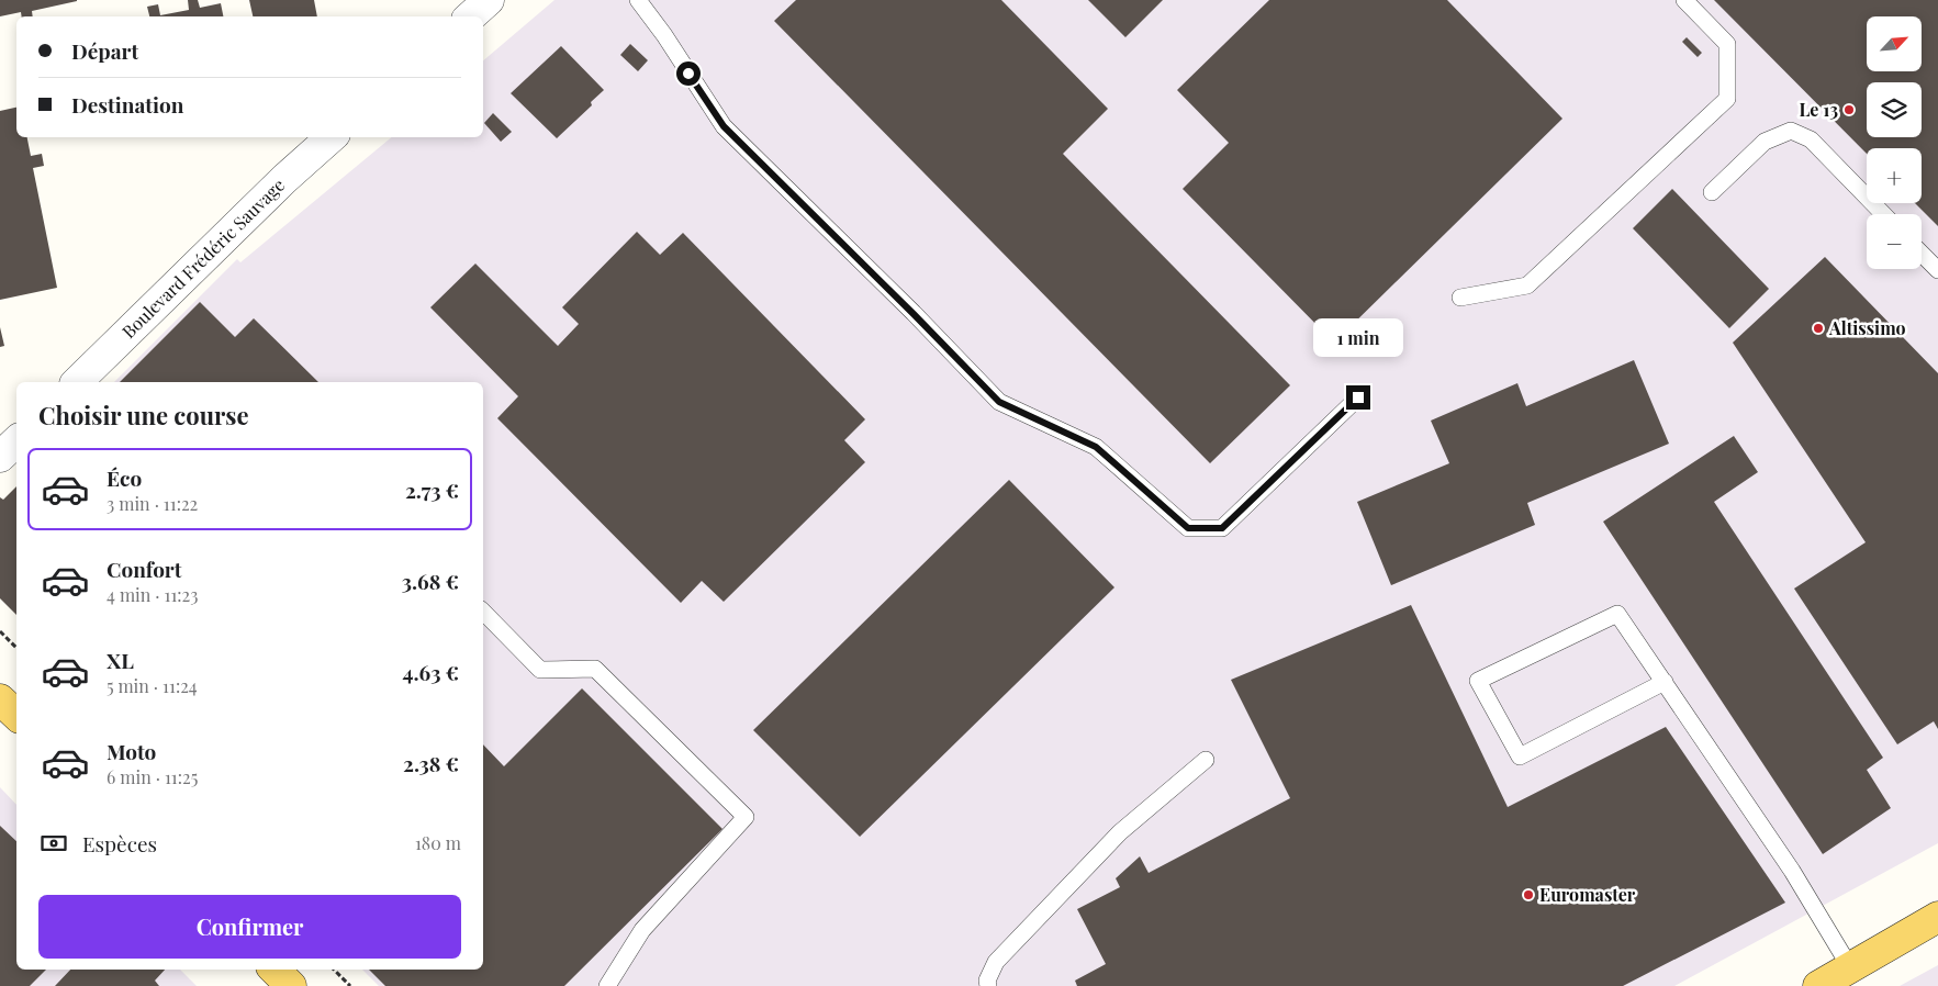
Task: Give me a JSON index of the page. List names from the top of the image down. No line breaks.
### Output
{"streets":{"street":["Boulevard Frédéric Sauvage"]},"places":["Le 13","Altissimo","Euromaster"],"north":"top right","page":{"map_buttons":["+","−"],"banner":["Départ","Destination"],"bubble":"1 min","heading":"Choisir une course","list":[{"name":"Éco","note":"3 min · 11:22","value":"2.73 €"},{"name":"Confort","note":"4 min · 11:23","value":"3.68 €"},{"name":"XL","note":"5 min · 11:24","value":"4.63 €"},{"name":"Moto","note":"6 min · 11:25","value":"2.38 €"}],"pay":["Espèces","180 m"],"buttons":"Confirmer"}}
